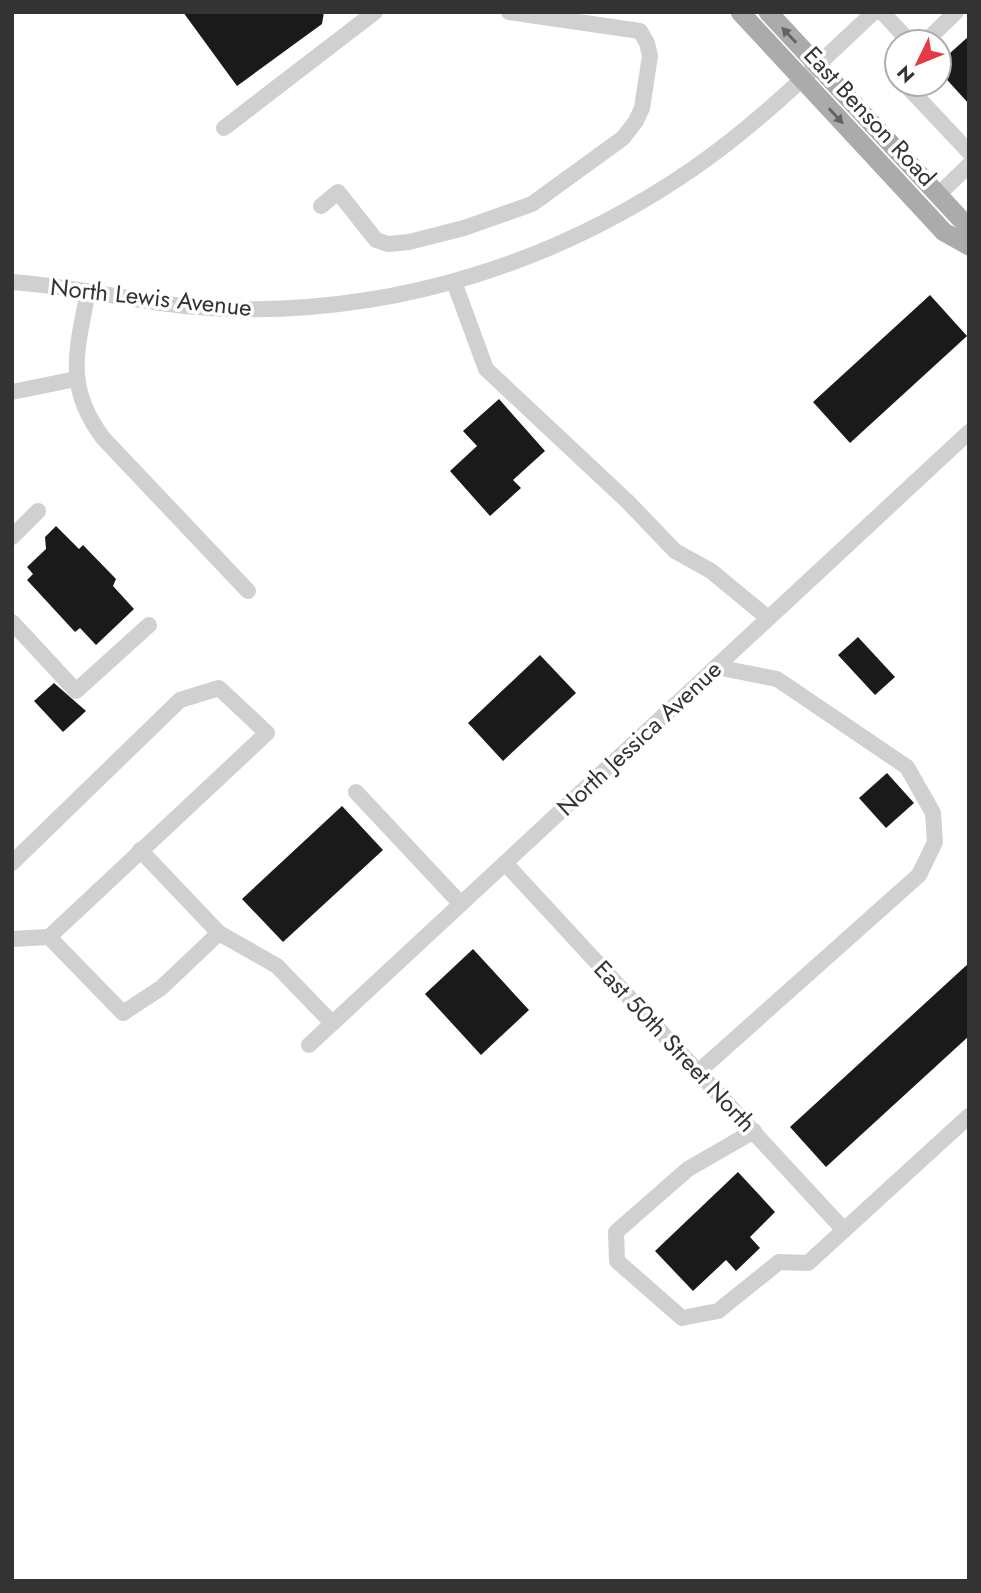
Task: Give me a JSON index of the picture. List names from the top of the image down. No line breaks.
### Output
{"streets":{"main road":["East Benson Road"],"street":["North Lewis Avenue","North Jessica Avenue","East 50th Street North"]},"crossings":[["East Benson Road","North Lewis Avenue"],["North Jessica Avenue","East 50th Street North"]],"north":"bottom left"}
